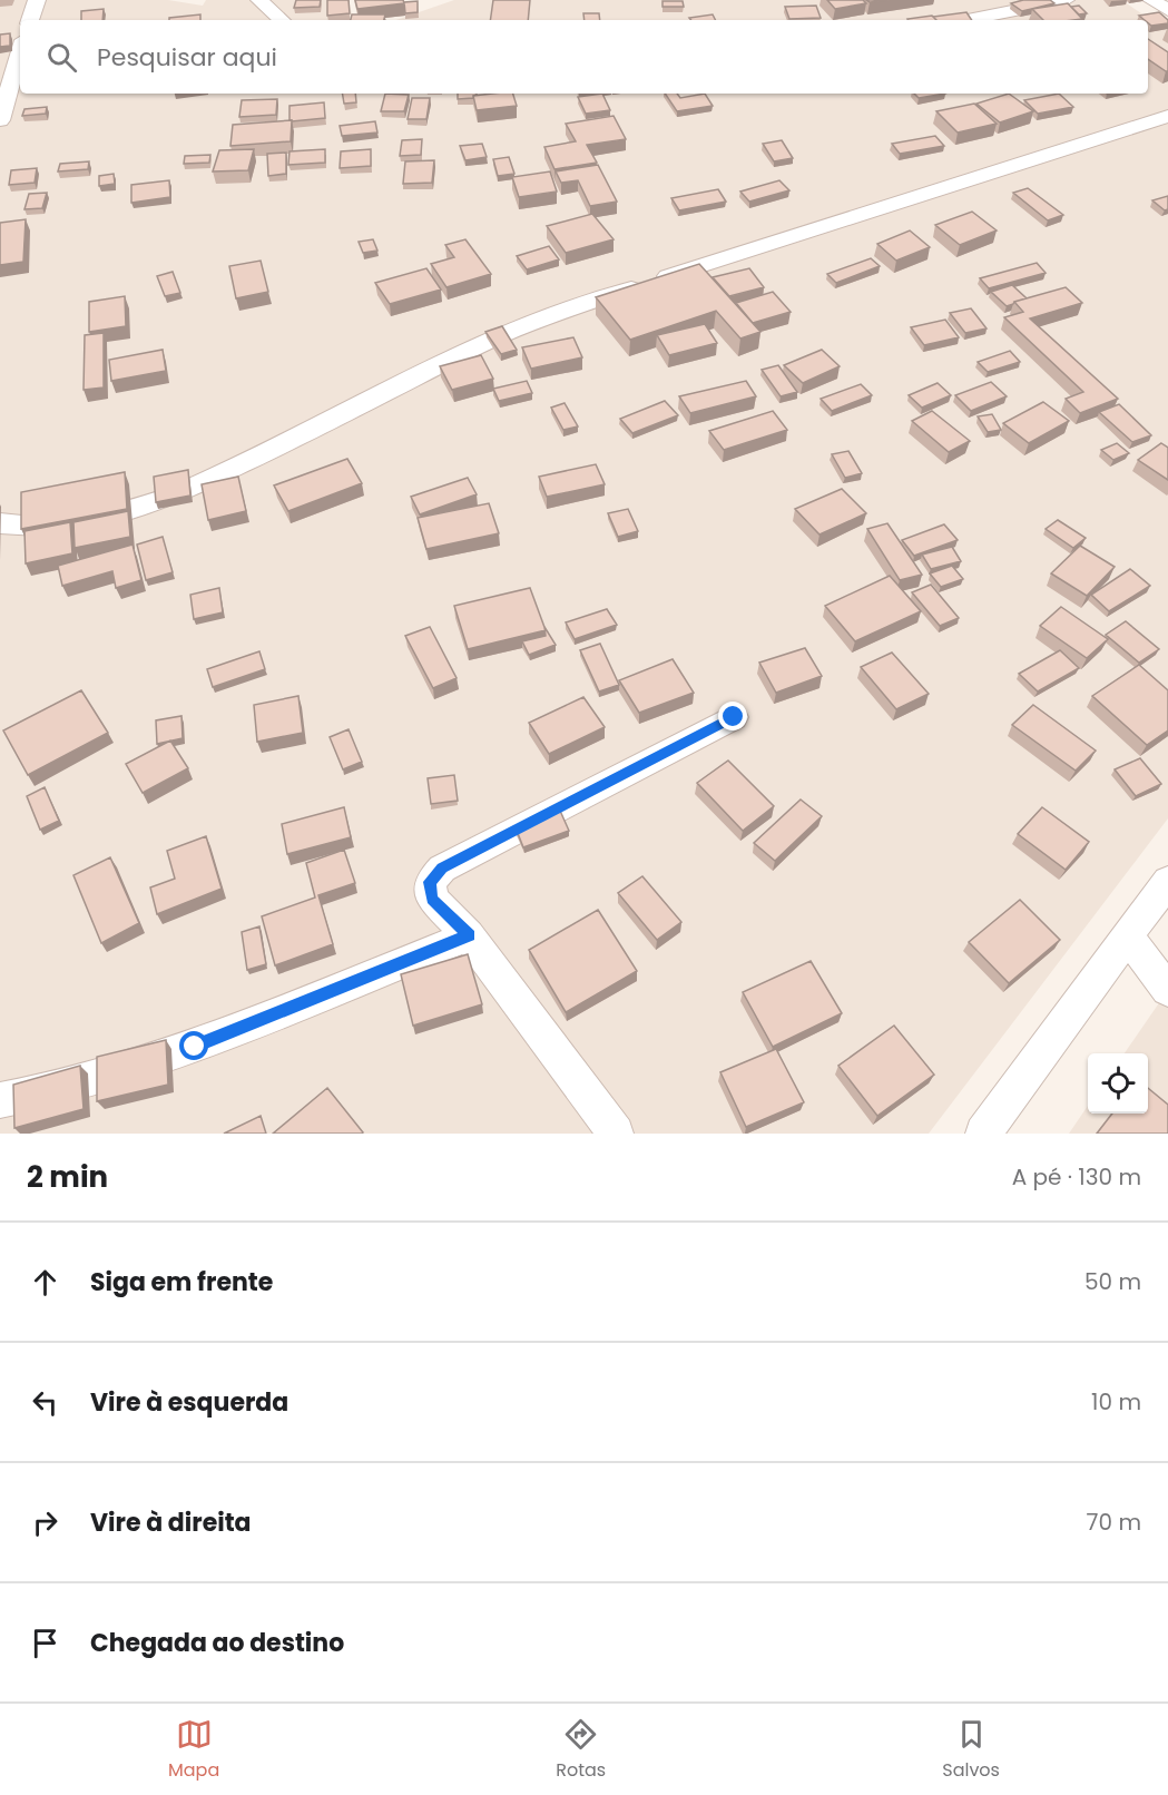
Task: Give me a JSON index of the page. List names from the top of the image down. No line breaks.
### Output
{"page":{"search":"Pesquisar aqui","heading":["2 min","A pé · 130 m"],"list":[["Siga em frente","50 m"],["Vire à esquerda","10 m"],["Vire à direita","70 m"],"Chegada ao destino"],"nav":["Mapa","Rotas","Salvos"]}}
